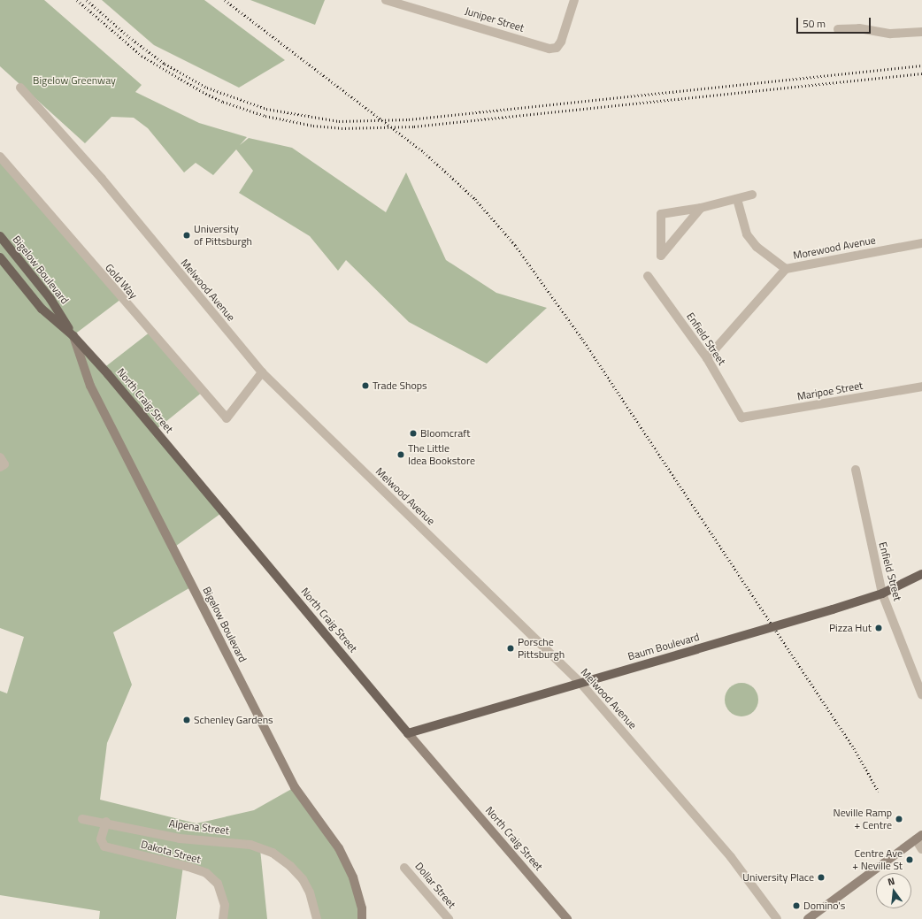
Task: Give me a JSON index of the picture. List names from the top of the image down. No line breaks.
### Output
{"streets":{"main road":["Bigelow Boulevard","North Craig Street","Baum Boulevard"],"street":["Juniper Street","Morewood Avenue","Gold Way","Melwood Avenue","Enfield Street","Maripoe Street","Alpena Street","Dakota Street","Dollar Street"]},"crossings":[["Morewood Avenue","Enfield Street"],["Bigelow Boulevard","North Craig Street"],["Gold Way","Melwood Avenue"],["Melwood Avenue","Baum Boulevard"],["Enfield Street","Maripoe Street"],["Enfield Street","Baum Boulevard"],["North Craig Street","Baum Boulevard"],["Alpena Street","Dakota Street"]],"parks":["Bigelow Greenway"],"places":["University of Pittsburgh","Trade Shops","Bloomcraft","The Little Idea Bookstore","Pizza Hut","Porsche Pittsburgh","Schenley Gardens","Neville Ramp + Centre","Centre Ave + Neville St","University Place","Domino's"],"scale_bar":"50 m","north":"top"}
